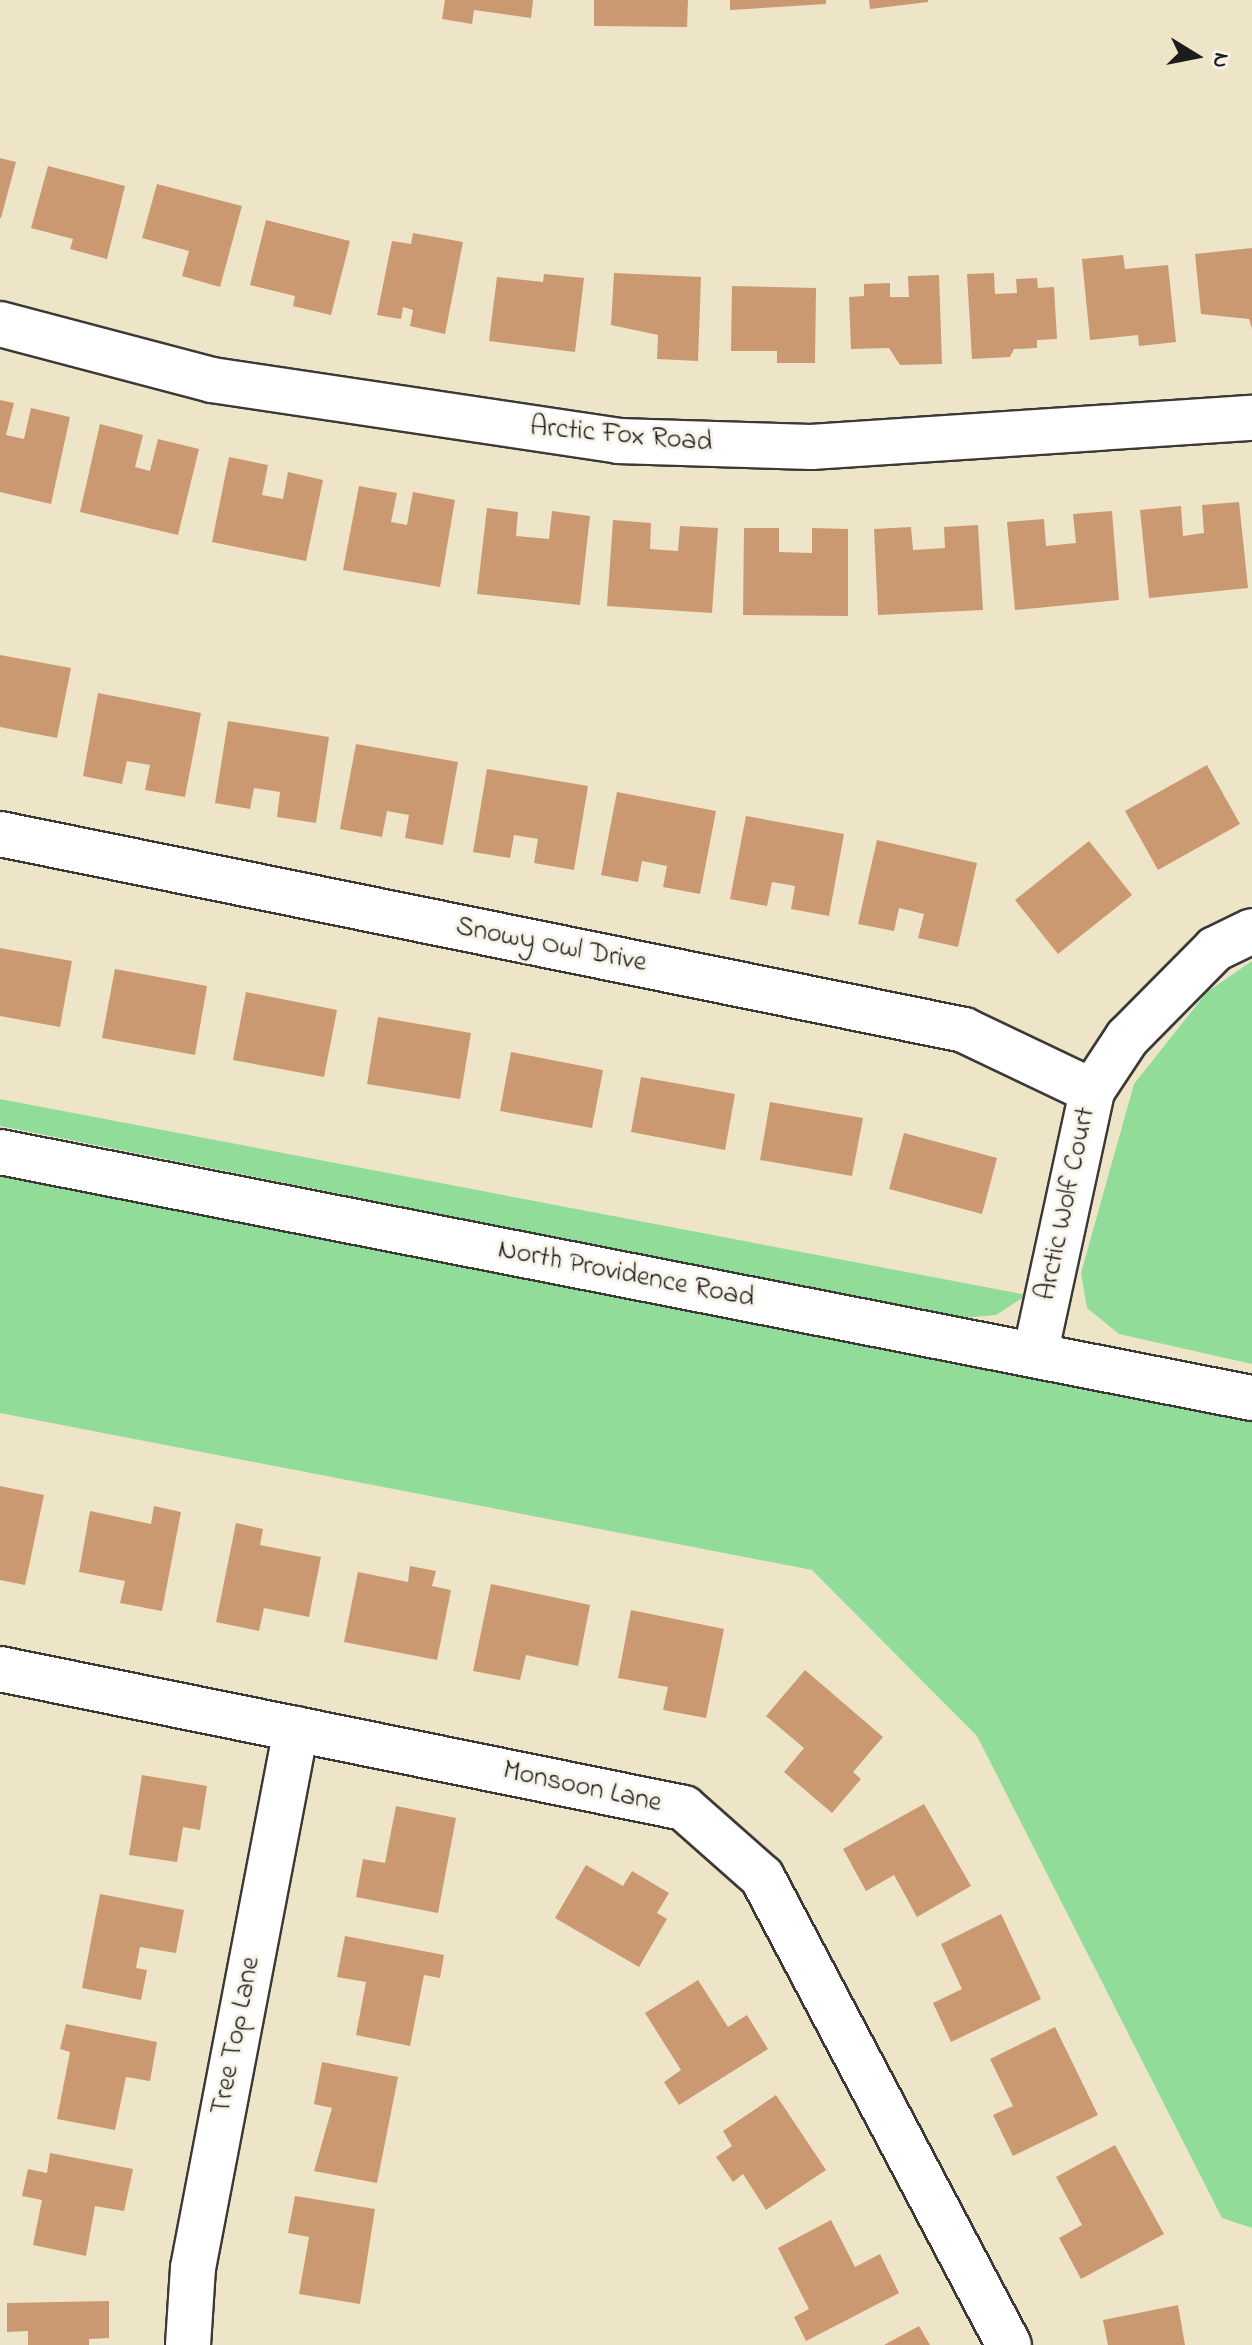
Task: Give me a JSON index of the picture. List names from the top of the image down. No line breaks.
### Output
{"streets":{"street":["Arctic Fox Road","Snowy Owl Drive","Arctic Wolf Court","North Providence Road","Monsoon Lane","Tree Top Lane"]},"crossings":[["Snowy Owl Drive","Arctic Wolf Court"],["Arctic Wolf Court","North Providence Road"],["Monsoon Lane","Tree Top Lane"]],"north":"right"}
